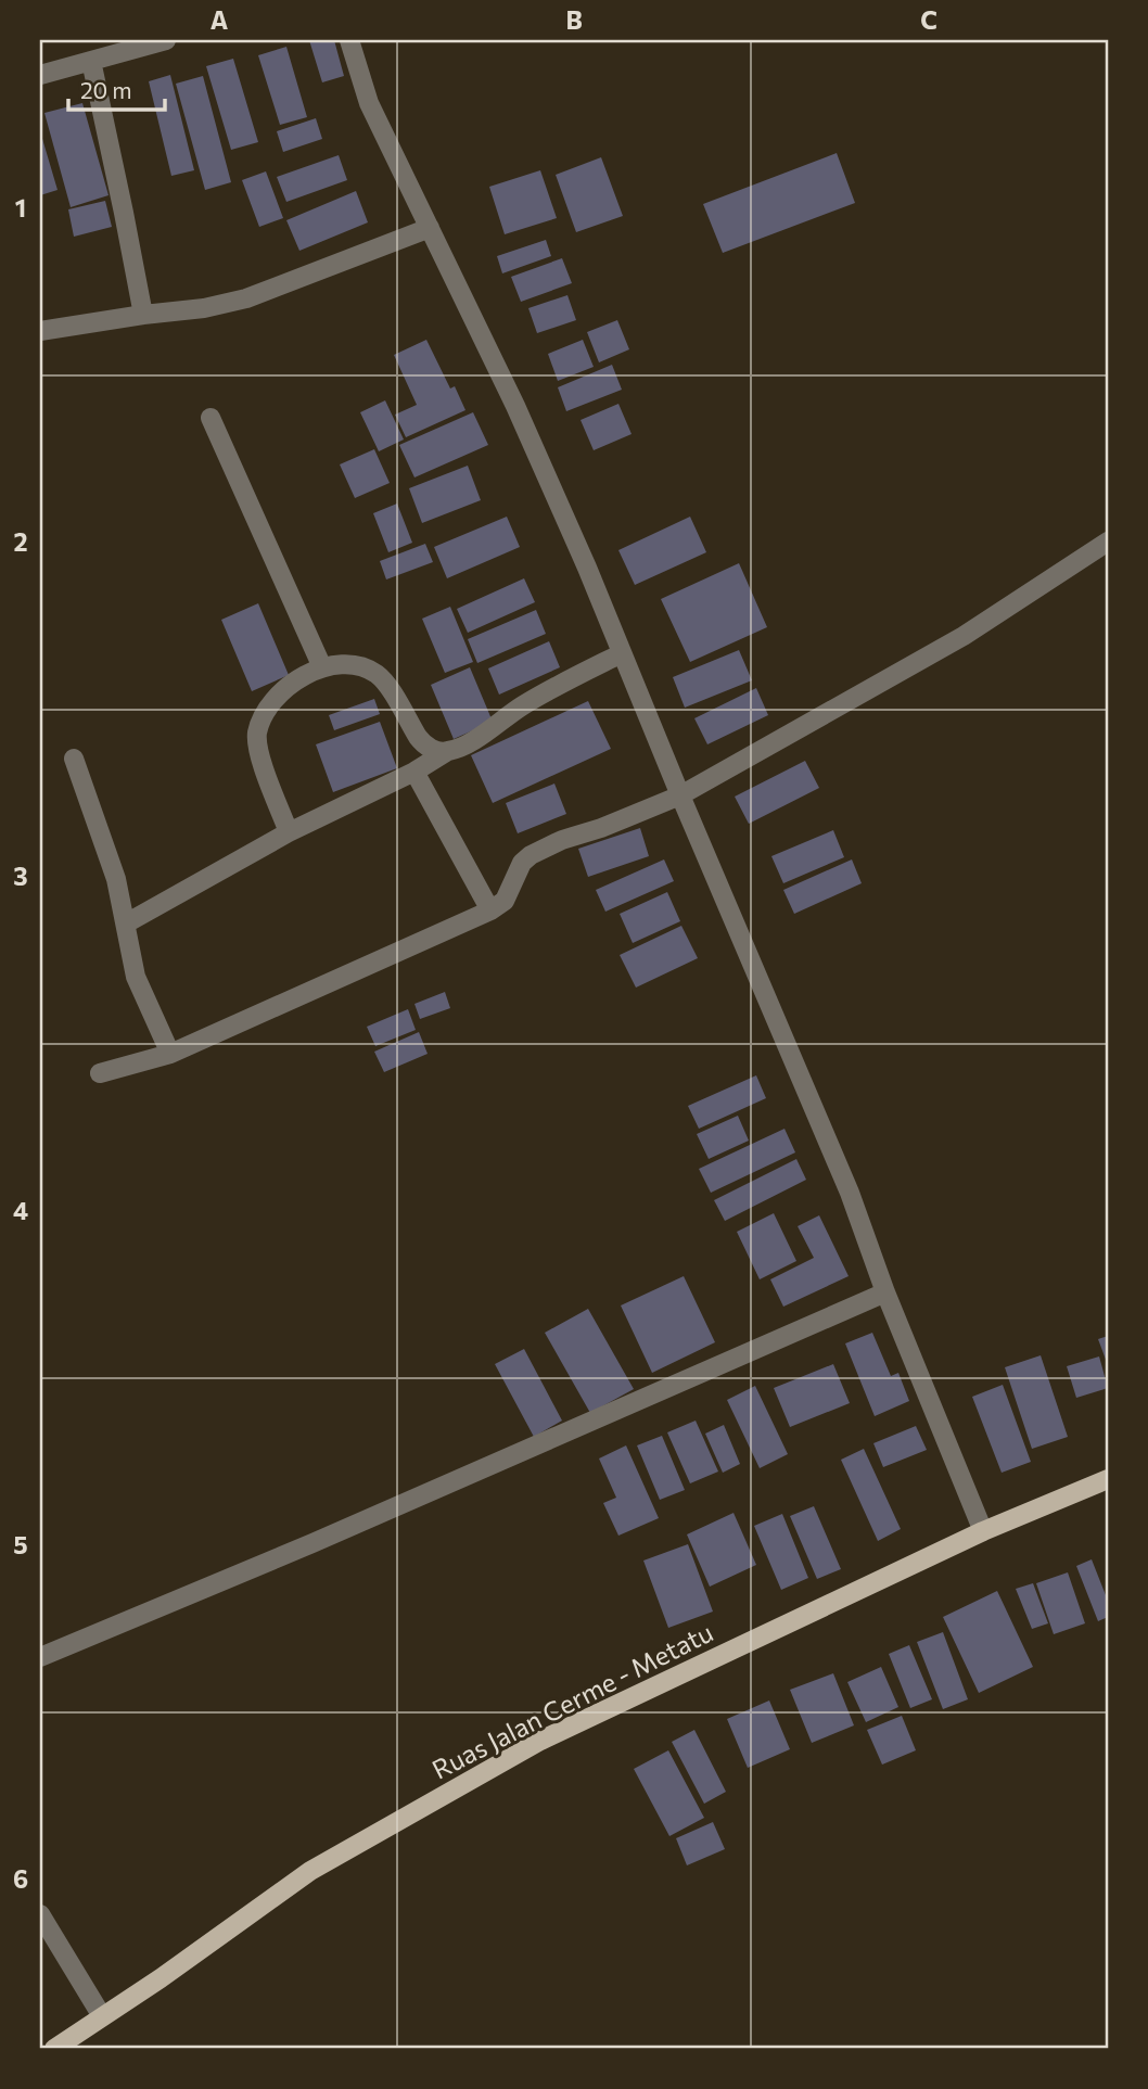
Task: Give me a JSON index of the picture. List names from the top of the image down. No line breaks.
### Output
{"streets":{"main road":["Ruas Jalan Cerme - Metatu"]},"scale_bar":"20 m","grid":{"columns":["A","B","C"],"rows":["1","2","3","4","5","6"]}}
